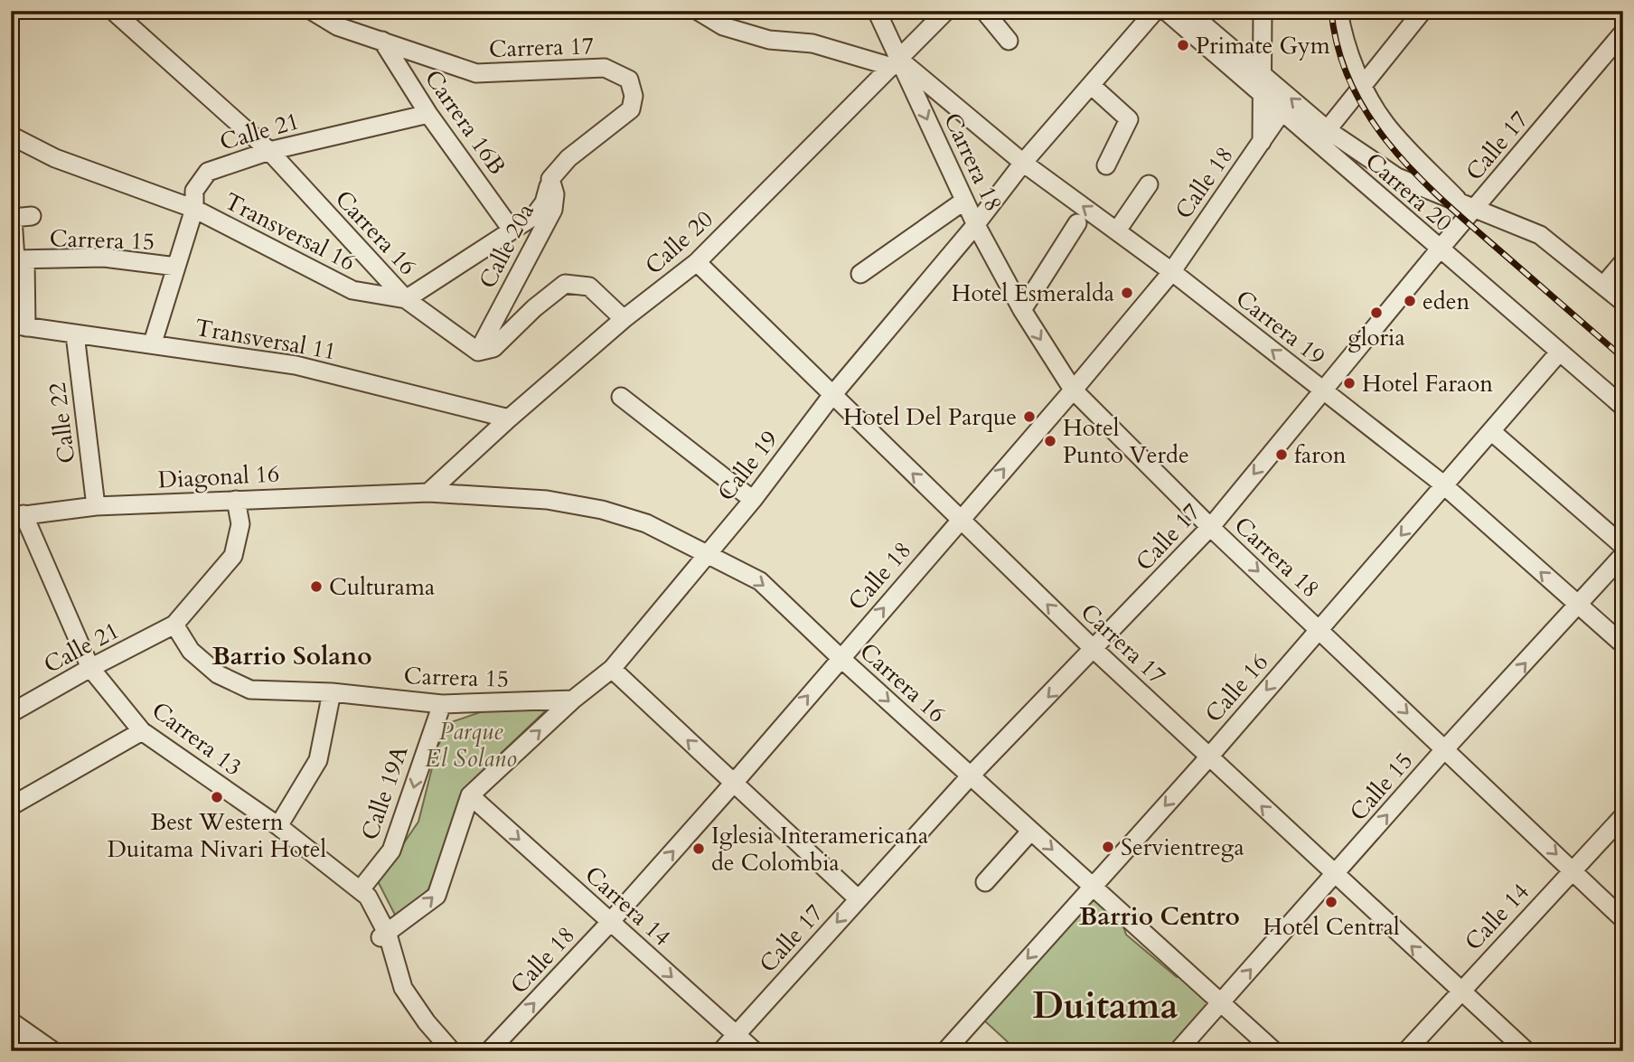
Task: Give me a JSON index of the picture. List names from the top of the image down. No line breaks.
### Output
{"streets":{"street":["Carrera 17","Carrera 16B","Calle 21","Calle 17","Carrera 18","Calle 18","Carrera 20","Transversal 16","Carrera 16","Carrera 15","Calle 20","Calle 20a","Carrera 19","Transversal 11","Calle 22","Calle 19","Diagonal 16","Calle 16","Carrera 13","Calle 15","Calle 19A","Carrera 14","Calle 14"]},"crossings":[["Carrera 17","Carrera 16B"],["Carrera 17","Calle 17"],["Carrera 17","Calle 18"],["Carrera 17","Calle 20"],["Carrera 17","Calle 20a"],["Carrera 17","Calle 19"],["Carrera 17","Calle 16"],["Carrera 17","Calle 15"],["Carrera 17","Calle 14"],["Carrera 16B","Calle 21"],["Calle 21","Transversal 16"],["Calle 21","Carrera 16"],["Calle 21","Carrera 15"],["Calle 21","Transversal 11"],["Calle 21","Carrera 13"],["Calle 17","Carrera 18"],["Calle 17","Carrera 20"],["Calle 17","Carrera 16"],["Calle 17","Carrera 19"],["Calle 17","Carrera 14"],["Carrera 18","Calle 18"],["Carrera 18","Calle 20"],["Carrera 18","Carrera 19"],["Carrera 18","Calle 19"],["Carrera 18","Calle 16"],["Carrera 18","Calle 15"],["Carrera 18","Calle 14"],["Calle 18","Carrera 20"],["Calle 18","Carrera 16"],["Calle 18","Carrera 19"],["Calle 18","Carrera 14"],["Carrera 20","Calle 16"],["Transversal 16","Carrera 16"],["Carrera 16","Calle 20"],["Carrera 16","Calle 20a"],["Carrera 16","Calle 19"],["Carrera 16","Diagonal 16"],["Carrera 16","Calle 16"],["Carrera 16","Calle 15"],["Carrera 15","Calle 19"],["Carrera 15","Calle 19A"],["Calle 20","Carrera 19"],["Calle 20","Transversal 11"],["Calle 20","Diagonal 16"],["Carrera 19","Calle 19"],["Carrera 19","Calle 16"],["Carrera 19","Calle 15"],["Transversal 11","Calle 22"],["Calle 22","Diagonal 16"],["Calle 19","Carrera 13"],["Calle 19","Carrera 14"],["Diagonal 16","Carrera 13"],["Carrera 13","Calle 19A"]],"one_way":["Carrera 17","Calle 17","Carrera 18","Calle 18","Calle 16","Calle 15","Carrera 14"],"districts":["Barrio Solano","Barrio Centro","Duitama"],"parks":["Parque El Solano"],"places":["Primate Gym","Hotel Esmeralda","eden","gloria","Hotel Faraon","Hotel Del Parque","Hotel Punto Verde","faron","Culturama","Best Western Duitama Nivari Hotel","Servientrega","Iglesia Interamericana de Colombia","Hotel Central"]}
